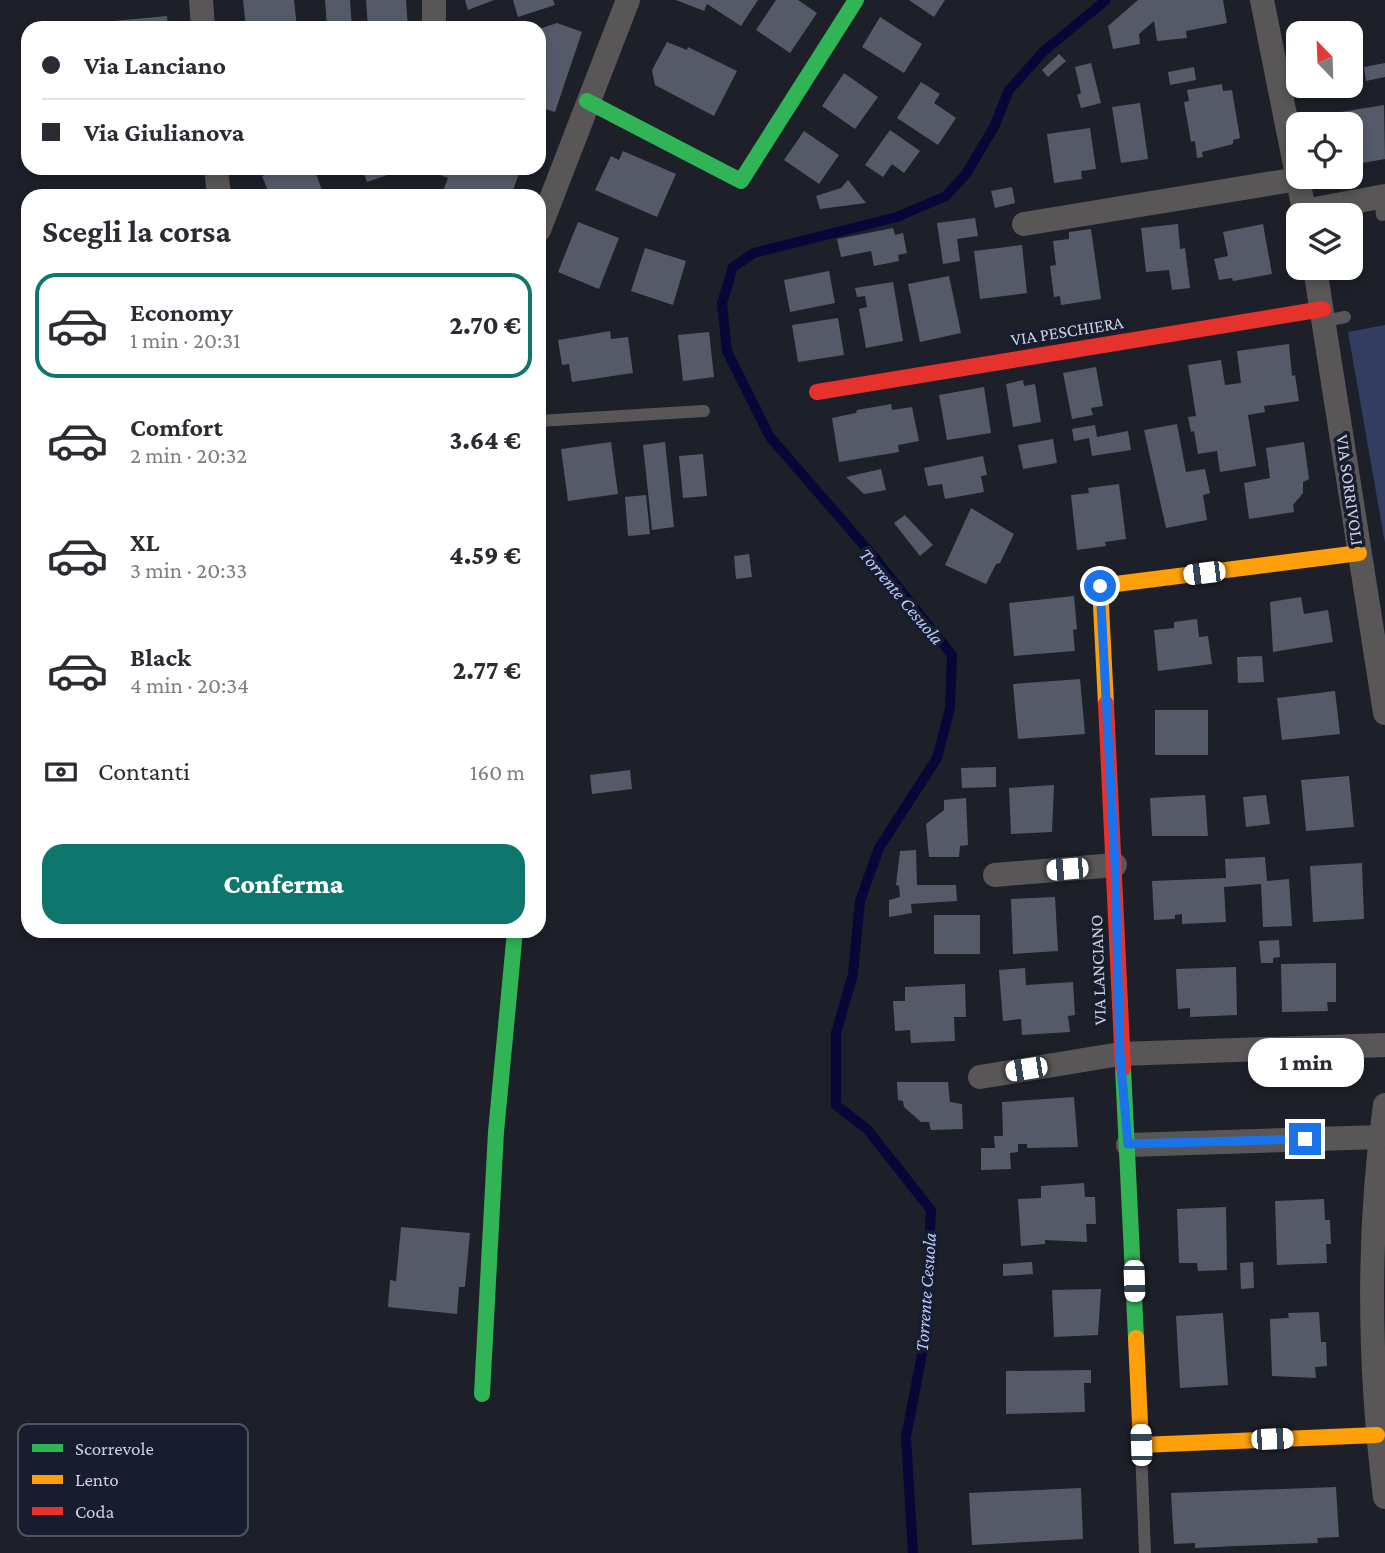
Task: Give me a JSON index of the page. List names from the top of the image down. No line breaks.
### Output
{"streets":{"street":["VIA PESCHIERA","VIA SORRIVOLI","VIA LANCIANO"]},"crossings":[["VIA PESCHIERA","VIA SORRIVOLI"],["VIA SORRIVOLI","VIA LANCIANO"]],"water":["Torrente Cesuola"],"legend":["Scorrevole","Lento","Coda"],"north":"top left","page":{"banner":["Via Lanciano","Via Giulianova"],"heading":"Scegli la corsa","list":[{"name":"Economy","note":"1 min · 20:31","value":"2.70 €"},{"name":"Comfort","note":"2 min · 20:32","value":"3.64 €"},{"name":"XL","note":"3 min · 20:33","value":"4.59 €"},{"name":"Black","note":"4 min · 20:34","value":"2.77 €"}],"pay":["Contanti","160 m"],"buttons":"Conferma","bubble":"1 min"}}
